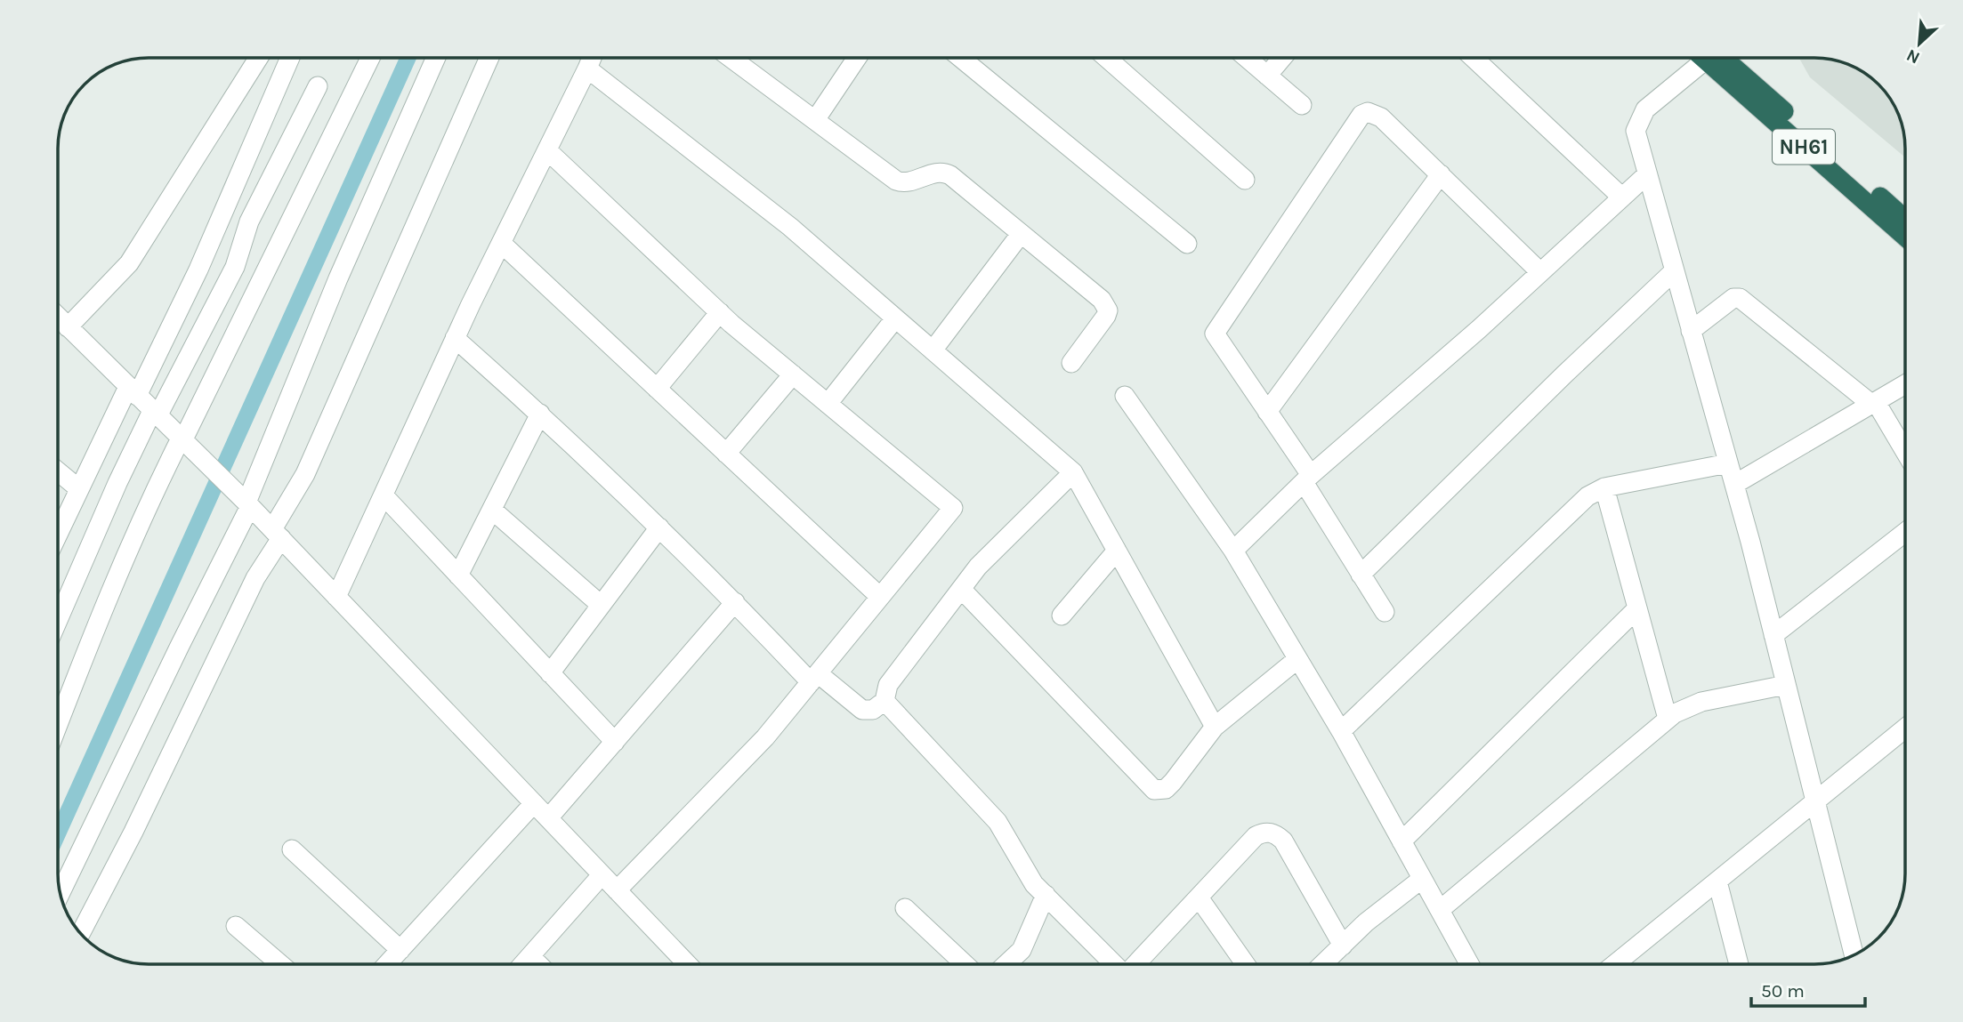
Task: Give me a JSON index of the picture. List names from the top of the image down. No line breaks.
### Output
{"streets":{"highway":["NH61"]},"scale_bar":"50 m","north":"bottom left"}
